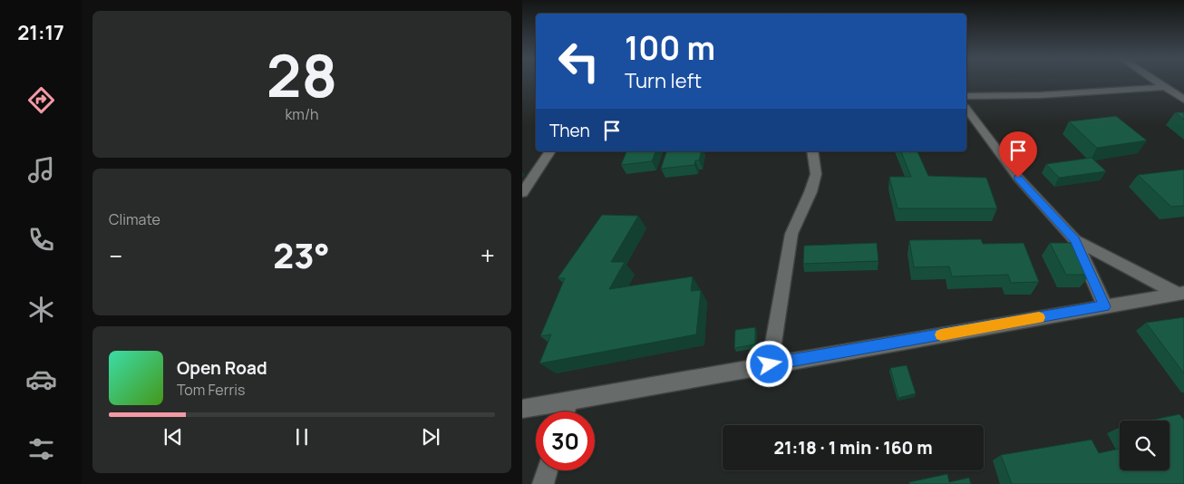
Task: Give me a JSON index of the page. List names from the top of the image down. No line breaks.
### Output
{"page":{"tabs":"21:17","tile":[["28","km/h"],"Climate"],"turn":["100 m","Turn left"],"then":"Then","heat":["−","23°","+"],"song":["Open Road","Tom Ferris"],"limit":"30","trip":"21:18 · 1 min · 160 m"}}
